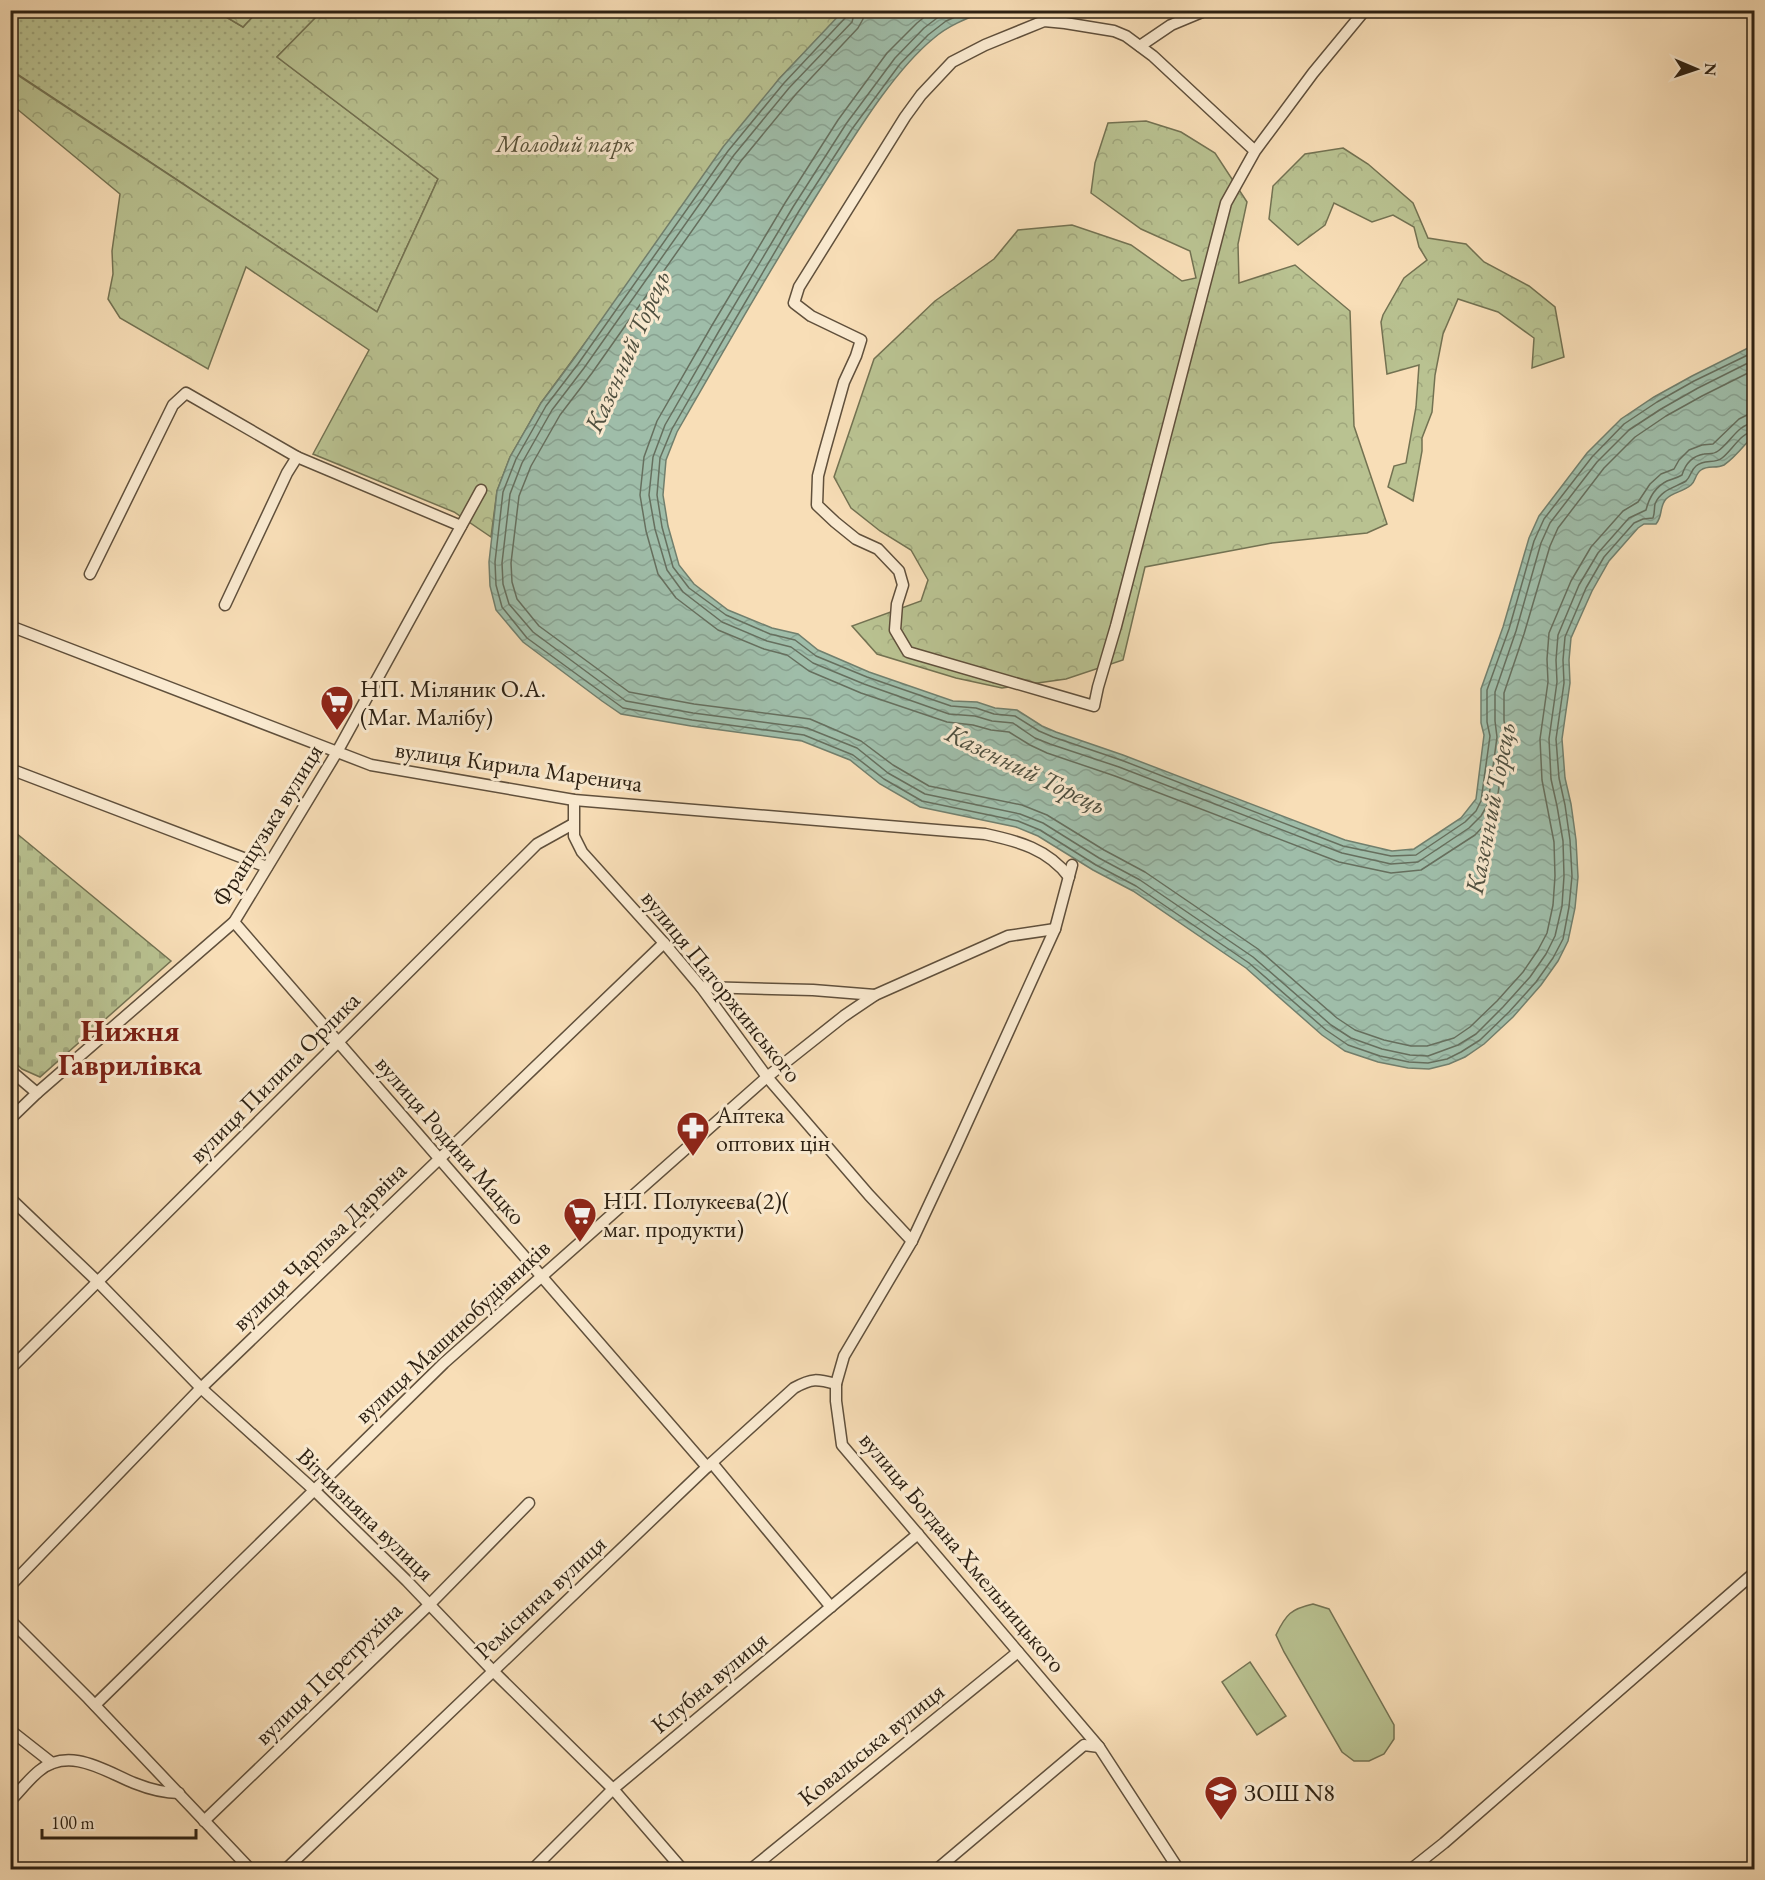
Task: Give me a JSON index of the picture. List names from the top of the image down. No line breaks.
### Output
{"streets":{"street":["вулиця Кирила Маренича","Французька вулиця","вулиця Паторжинського","вулиця Пилипа Орлика","вулиця Родини Мацко","вулиця Чарльза Дарвіна","вулиця Машинобудівників","Вітчизняна вулиця","вулиця Богдана Хмельницького","Реміснича вулиця","вулиця Перетрухіна","Клубна вулиця","Ковальська вулиця"]},"crossings":[["вулиця Кирила Маренича","Французька вулиця"],["вулиця Кирила Маренича","вулиця Паторжинського"],["вулиця Кирила Маренича","вулиця Богдана Хмельницького"],["Французька вулиця","вулиця Родини Мацко"],["вулиця Паторжинського","вулиця Пилипа Орлика"],["вулиця Паторжинського","вулиця Чарльза Дарвіна"],["вулиця Паторжинського","вулиця Машинобудівників"],["вулиця Паторжинського","вулиця Богдана Хмельницького"],["вулиця Пилипа Орлика","вулиця Родини Мацко"],["вулиця Пилипа Орлика","Вітчизняна вулиця"],["вулиця Родини Мацко","вулиця Чарльза Дарвіна"],["вулиця Родини Мацко","вулиця Машинобудівників"],["вулиця Родини Мацко","Реміснича вулиця"],["вулиця Родини Мацко","Клубна вулиця"],["вулиця Чарльза Дарвіна","Вітчизняна вулиця"],["вулиця Машинобудівників","Вітчизняна вулиця"],["вулиця Машинобудівників","вулиця Богдана Хмельницького"],["Вітчизняна вулиця","Реміснича вулиця"],["Вітчизняна вулиця","вулиця Перетрухіна"],["Вітчизняна вулиця","Клубна вулиця"],["вулиця Богдана Хмельницького","Реміснича вулиця"],["вулиця Богдана Хмельницького","Клубна вулиця"],["вулиця Богдана Хмельницького","Ковальська вулиця"]],"districts":["Нижня Гаврилівка"],"water":["Казенний Торець"],"parks":["Молодий парк"],"places":{"supermarket":["НП. Міляник О.А. (Маг. Малібу)","НП. Полукеєва(2)( маг. продукти)"],"pharmacy":["Аптека оптових цін"],"school or university":["ЗОШ N8"]},"scale_bar":"100 m","north":"right"}
